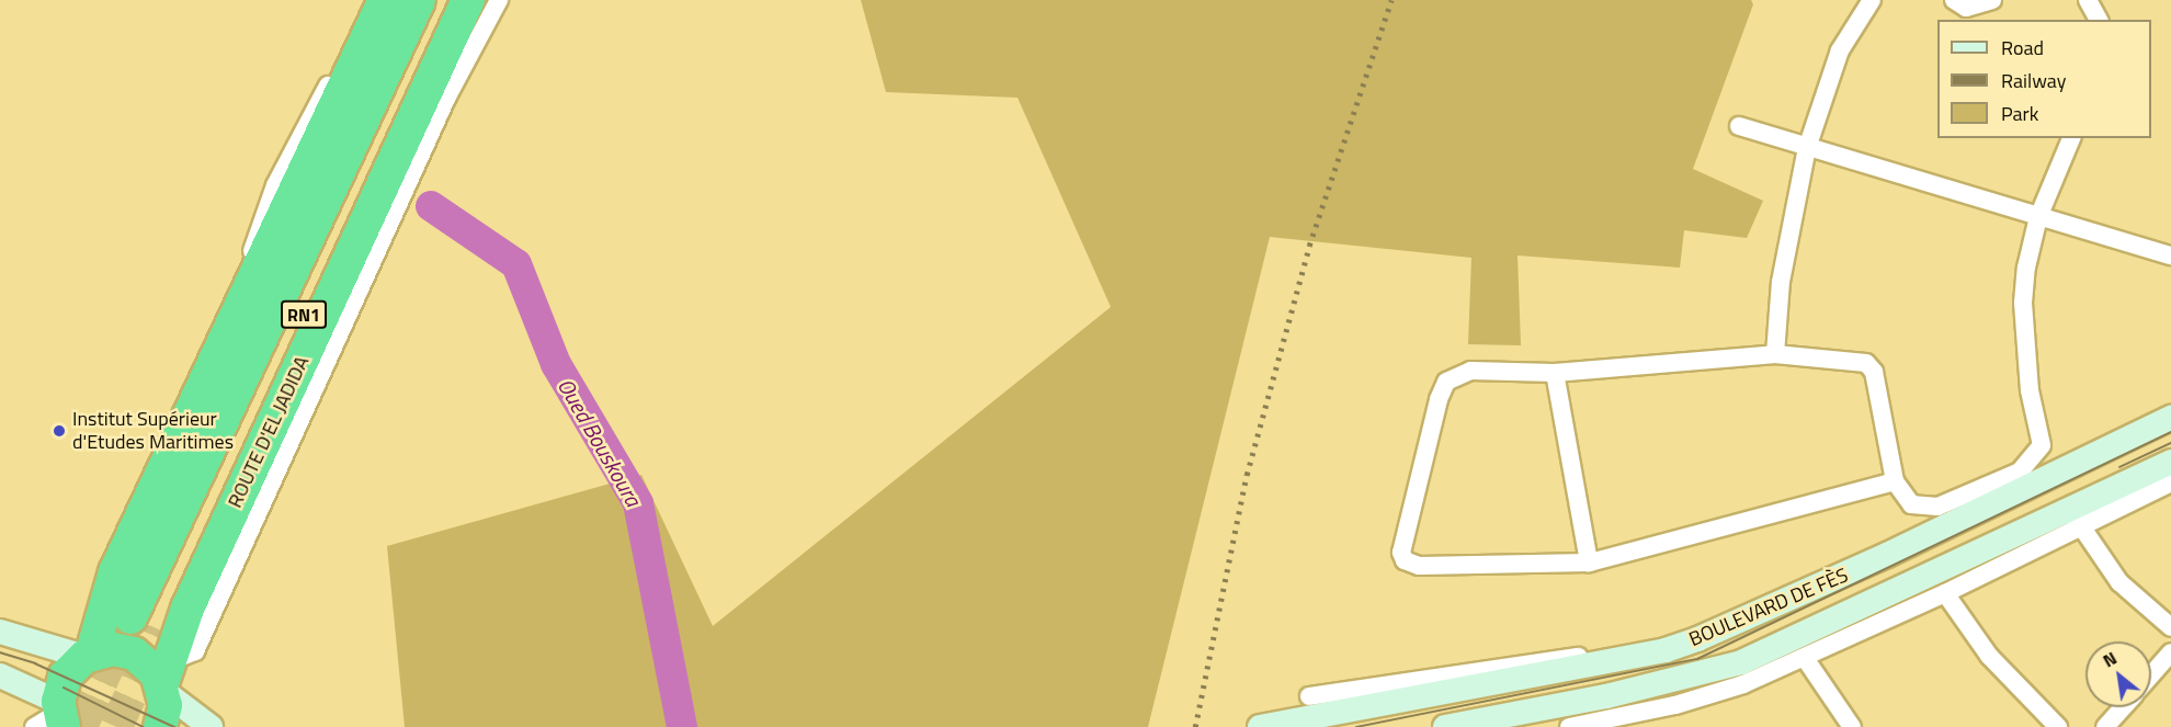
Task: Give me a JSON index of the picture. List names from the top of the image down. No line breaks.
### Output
{"streets":{"highway":["RN1","ROUTE D'EL JADIDA"],"street":["BOULEVARD DE FÈS"]},"water":["Oued Bouskoura"],"places":["Institut Supérieur d'Etudes Maritimes"],"legend":["Road","Railway","Park"],"north":"top left"}
